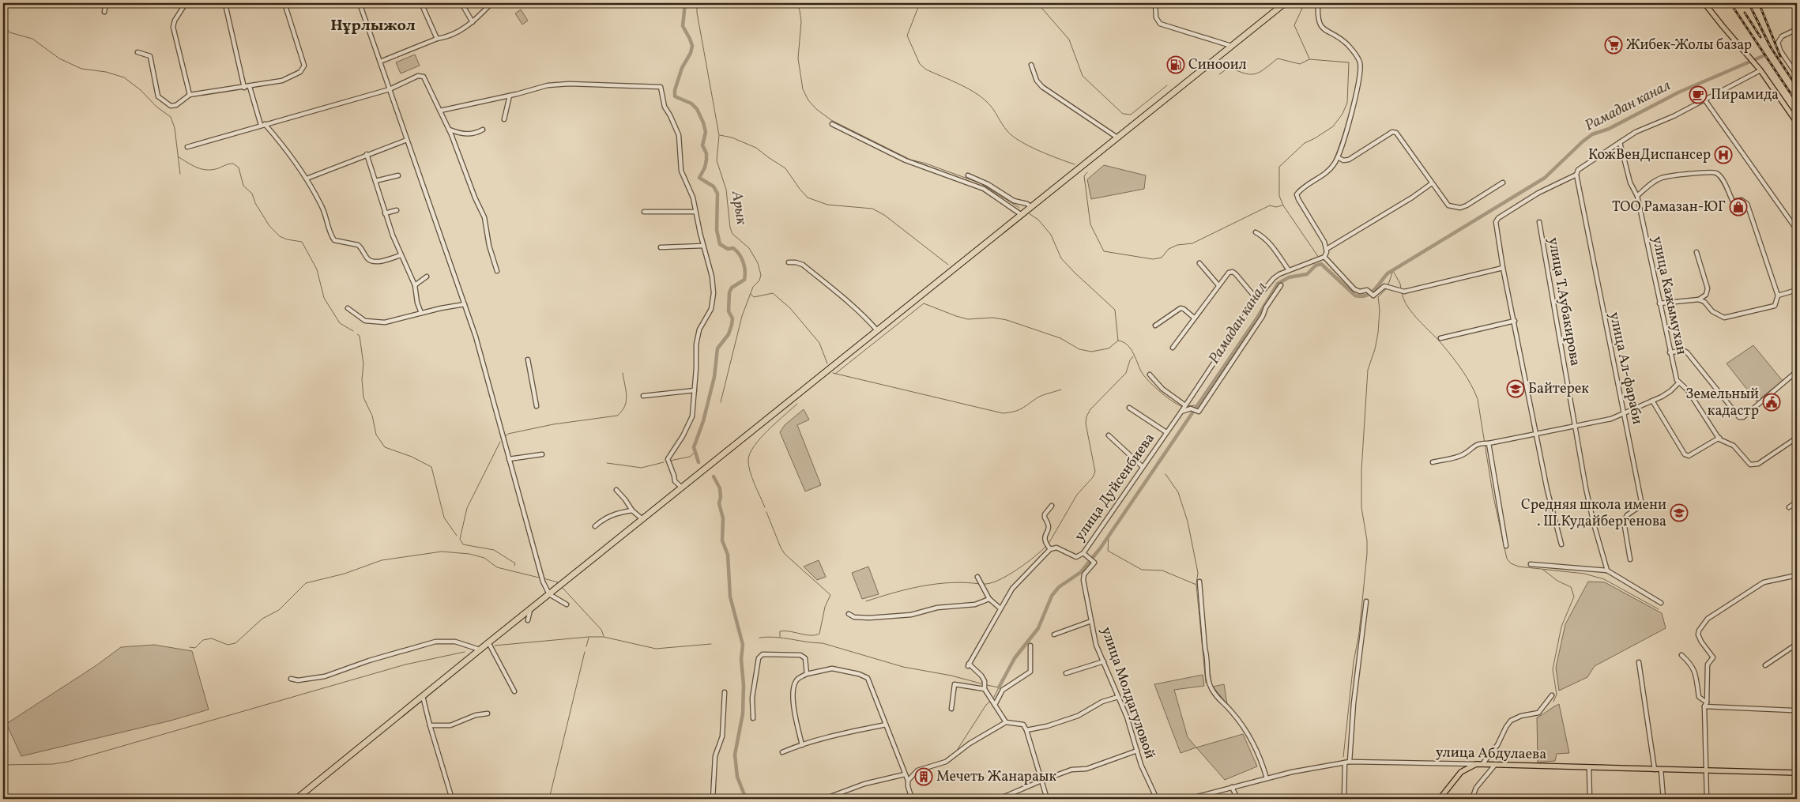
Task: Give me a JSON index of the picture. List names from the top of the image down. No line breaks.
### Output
{"streets":{"main road":["улица Абдулаева"],"street":["улица Кажымухан","улица Т.Аубакирова","улица Ал-фараби","улица Дуйсенбиева","улица Молдагуловой"]},"crossings":[["улица Дуйсенбиева","улица Молдагуловой"]],"districts":["Нұрлыжол"],"water":["Рамадан канал","Арык"],"places":{"supermarket":["Жибек-Жолы базар"],"fuel station":["Синооил"],"cafe":["Пирамида"],"hospital":["КожВенДиспансер"],"shop":["ТОО Рамазан-ЮГ"],"school or university":["Байтерек","Средняя школа имени . Ш.Кудайбергенова"],"public building":["Земельный кадастр"],"building":["Мечеть Жанараык"]}}
